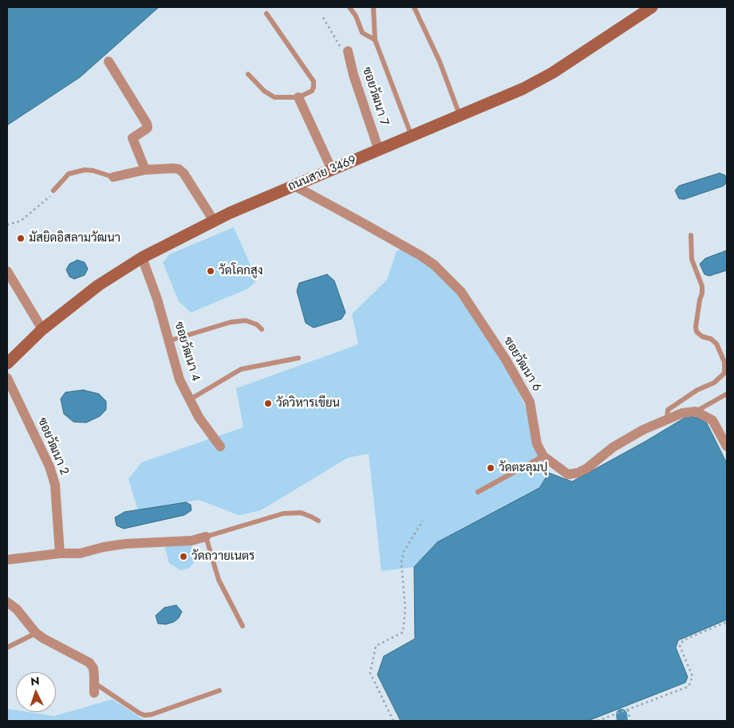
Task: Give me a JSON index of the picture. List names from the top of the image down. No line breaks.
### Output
{"streets":{"street":["ซอยวัฒนา 7","ถนนสาย 3469","ซอยวัฒนา 4","ซอยวัฒนา 6","ซอยวัฒนา 2"]},"crossings":[["ซอยวัฒนา 7","ถนนสาย 3469"],["ถนนสาย 3469","ซอยวัฒนา 4"],["ถนนสาย 3469","ซอยวัฒนา 6"]],"places":["มัสยิดอิสลามวัฒนา","วัดโคกสูง","วัดวิหารเขียน","วัดตะลุมปุ","วัดถวายเนตร"],"north":"top"}
